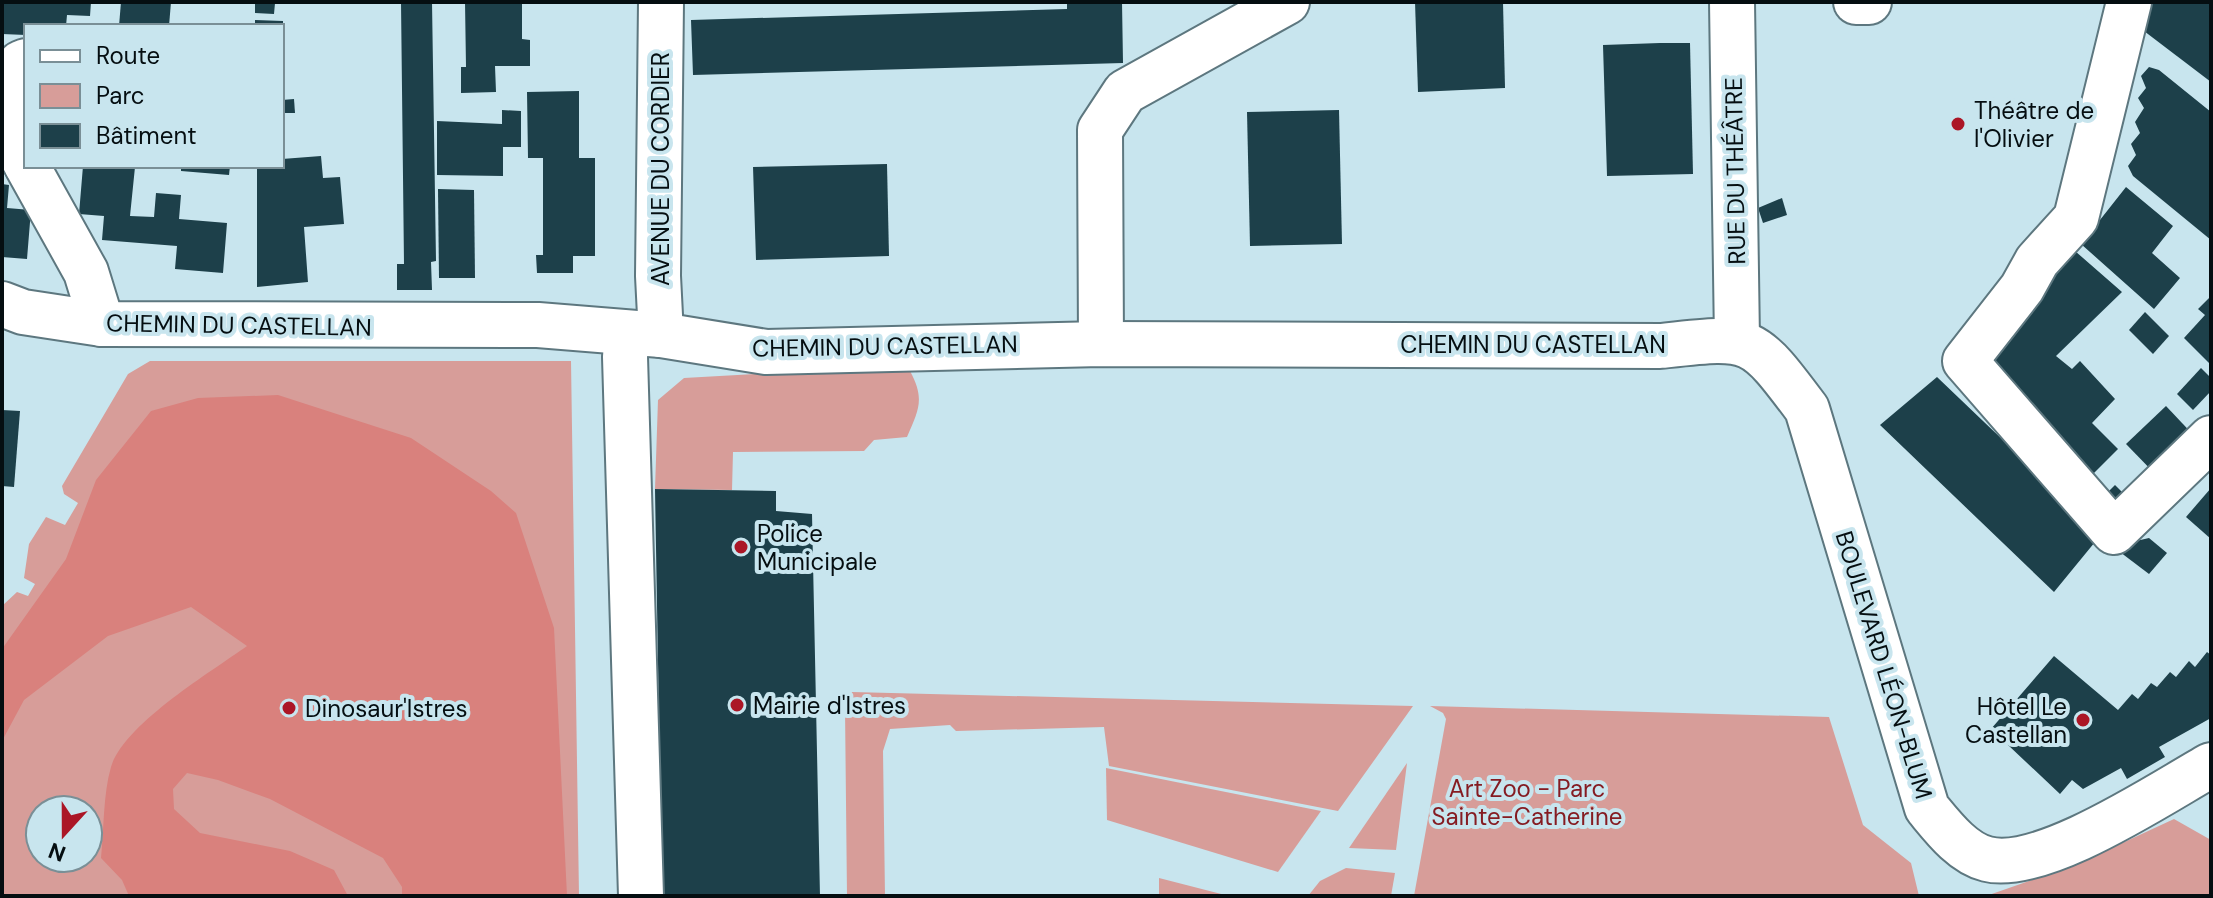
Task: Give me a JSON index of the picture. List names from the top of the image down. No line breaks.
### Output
{"streets":{"street":["AVENUE DU CORDIER","RUE DU THÉÂTRE","CHEMIN DU CASTELLAN","BOULEVARD LÉON-BLUM"]},"crossings":[["AVENUE DU CORDIER","CHEMIN DU CASTELLAN"],["RUE DU THÉÂTRE","CHEMIN DU CASTELLAN"],["RUE DU THÉÂTRE","BOULEVARD LÉON-BLUM"],["CHEMIN DU CASTELLAN","BOULEVARD LÉON-BLUM"]],"parks":["Art Zoo - Parc Sainte-Catherine"],"places":["Théâtre de l'Olivier","Police Municipale","Mairie d'Istres","Dinosaur'Istres","Hôtel Le Castellan"],"legend":["Route","Parc","Bâtiment"],"north":"bottom"}
